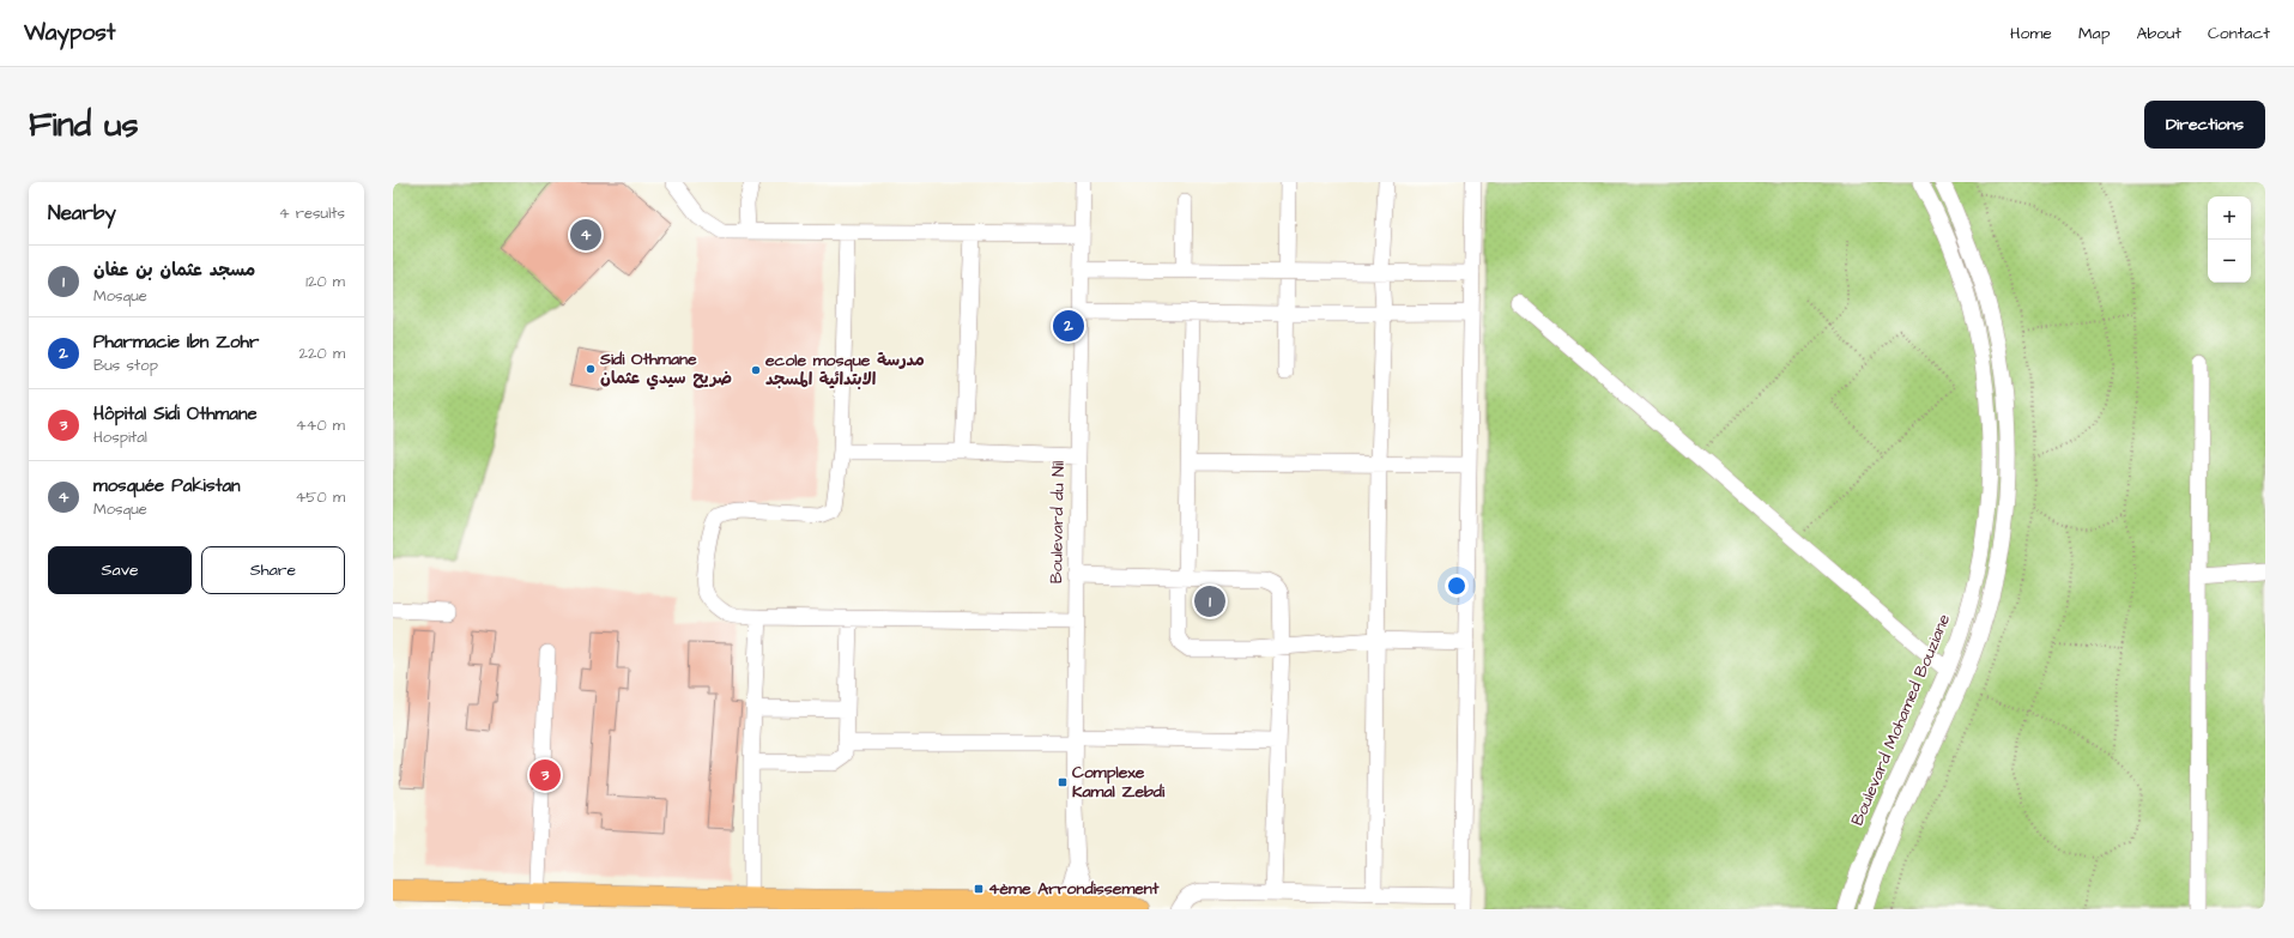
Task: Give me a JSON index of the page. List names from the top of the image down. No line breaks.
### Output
{"streets":{"street":["Boulevard du Nil","Boulevard Mohamed Bouziane"]},"places":{"other":["Sidi Othmane ضريح سيدي عثمان","ecole mosque مدرسة الابتدائية المسجد"],"transit":["Complexe Kamal Zebdi","4ème Arrondissement"]},"page":{"header":"Waypost","nav":["Home","Map","About","Contact"],"buttons":["Directions",["Save","Share"]],"title":"Find us","heading":["Nearby","4 results"],"map_buttons":["+","−"],"pins":["4","2","1","3"],"list":[{"mark":"1","name":"مسجد عثمان بن عفان","note":"Mosque","value":"120 m"},{"mark":"2","name":"Pharmacie Ibn Zohr","note":"Bus stop","value":"220 m"},{"mark":"3","name":"Hôpital Sidi Othmane","note":"Hospital","value":"440 m"},{"mark":"4","name":"mosquée Pakistan","note":"Mosque","value":"450 m"}]}}
